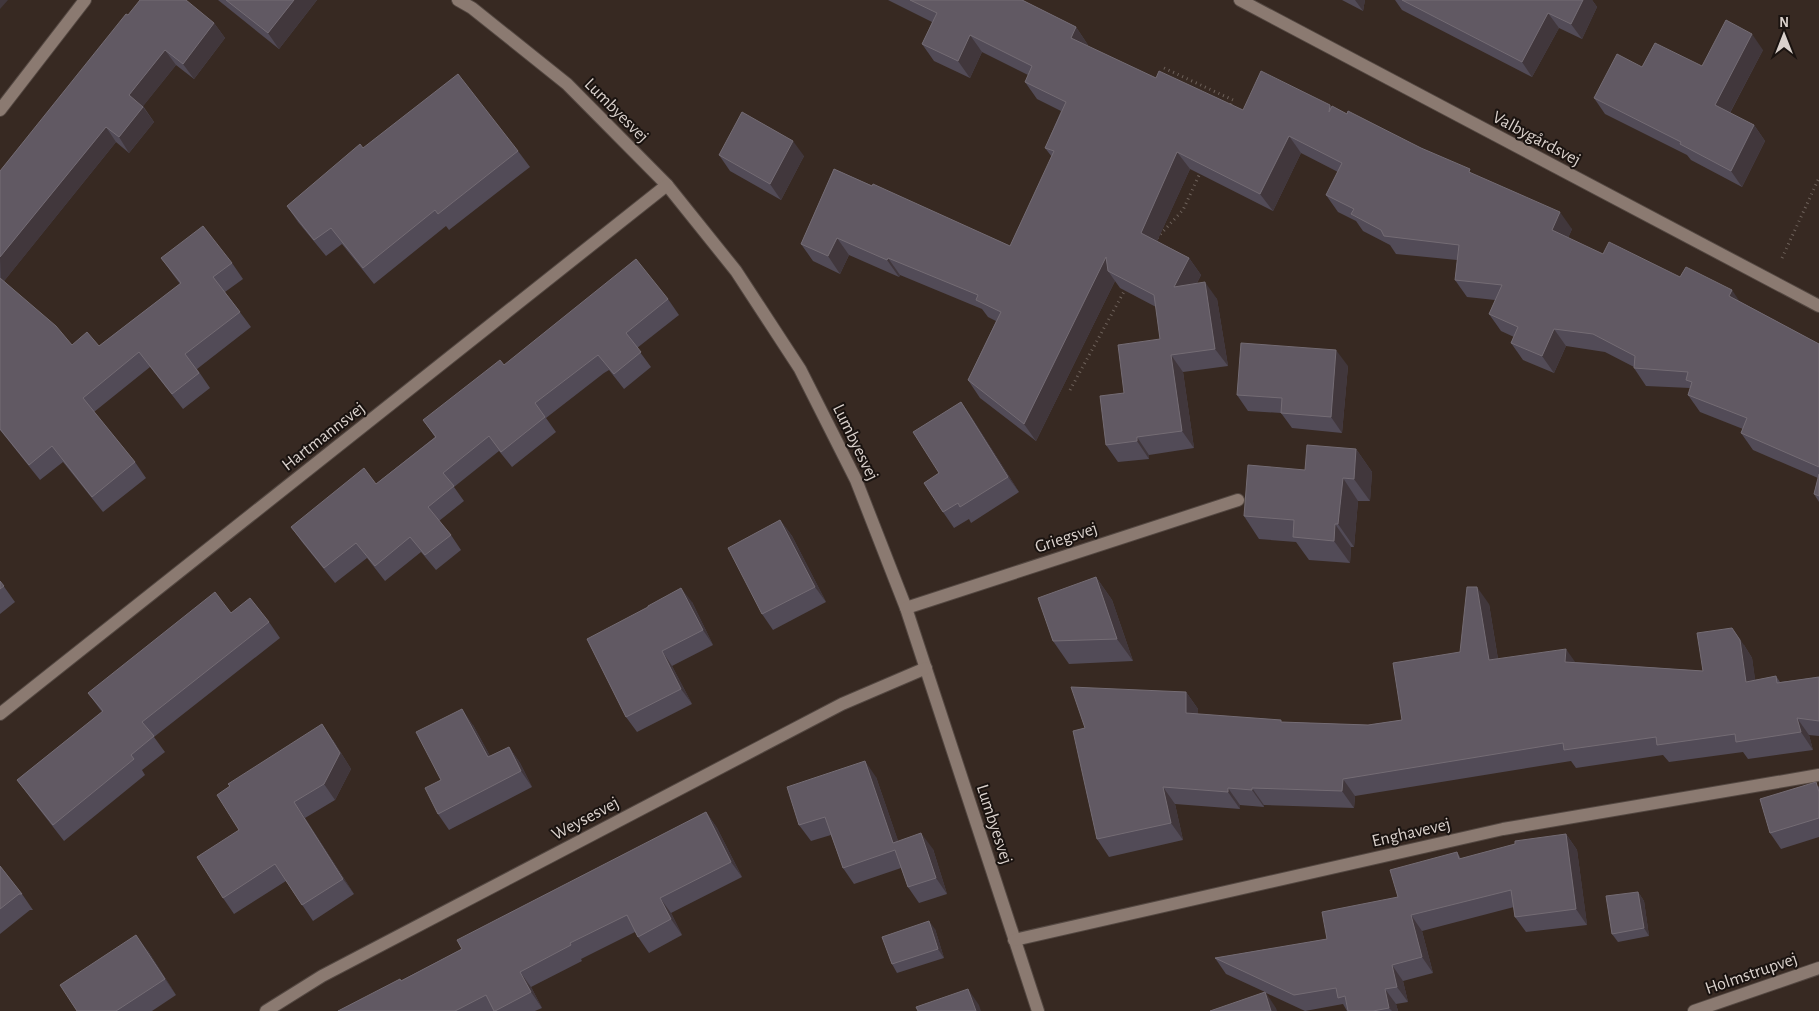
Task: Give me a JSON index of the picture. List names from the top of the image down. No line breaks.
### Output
{"streets":{"street":["Lumbyesvej","Valbygårdsvej","Hartmannsvej","Griegsvej","Weysesvej","Enghavevej","Holmstrupvej"]},"crossings":[["Lumbyesvej","Hartmannsvej"],["Lumbyesvej","Griegsvej"],["Lumbyesvej","Weysesvej"],["Lumbyesvej","Enghavevej"]],"north":"top"}
